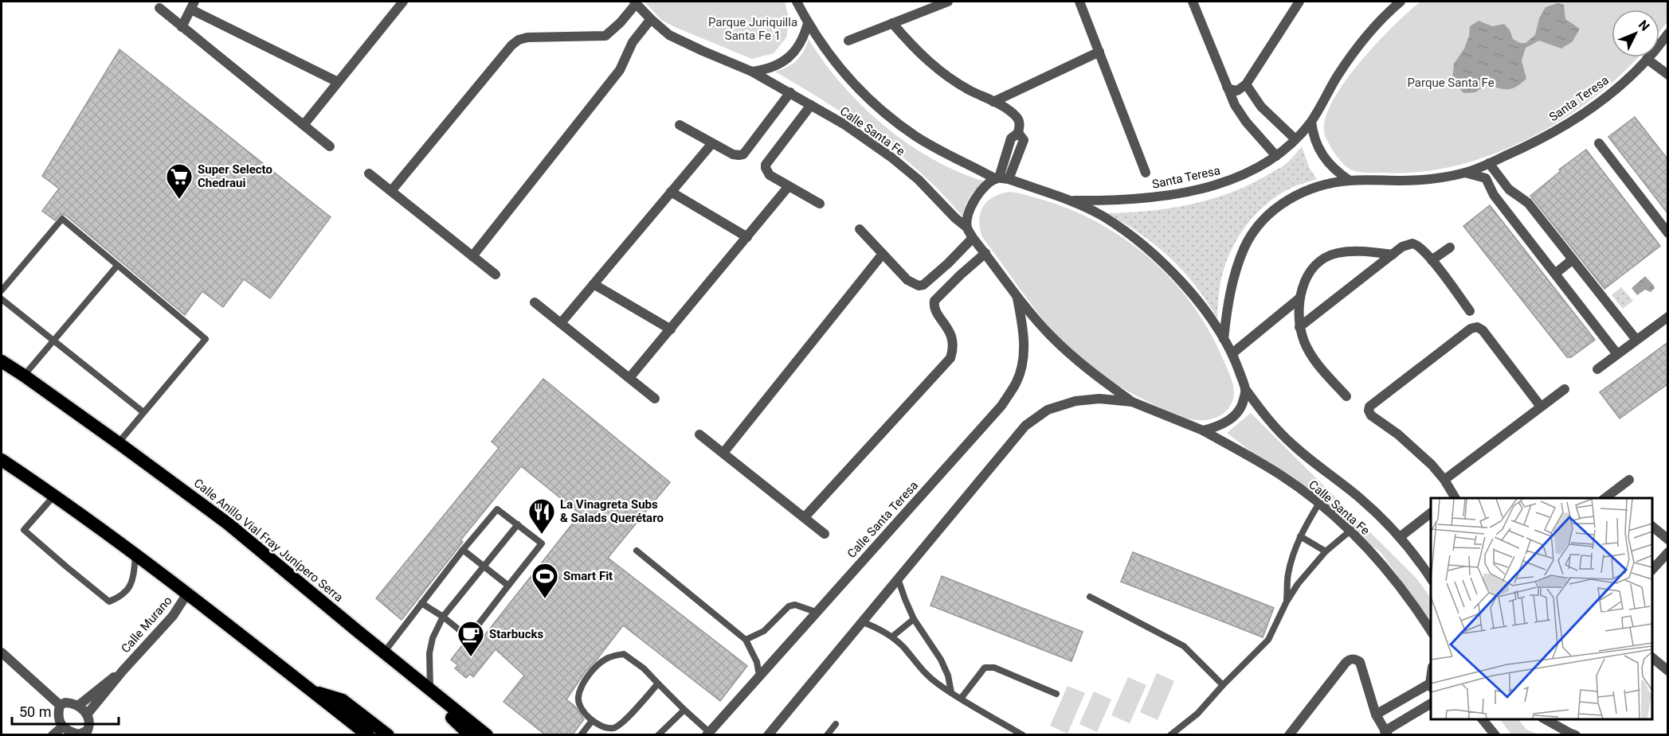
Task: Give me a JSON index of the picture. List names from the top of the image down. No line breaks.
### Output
{"streets":{"highway":["Calle Anillo Vial Fray Junípero Serra"],"street":["Santa Teresa","Calle Santa Fe","Calle Santa Teresa","Calle Murano"]},"crossings":[["Santa Teresa","Calle Santa Fe"]],"parks":["Parque Juriquilla Santa Fe 1","Parque Santa Fe"],"places":{"supermarket":["Super Selecto Chedraui"],"restaurant":["La Vinagreta Subs & Salads Querétaro"],"sports":["Smart Fit"],"cafe":["Starbucks"]},"scale_bar":"50 m","north":"top right"}
